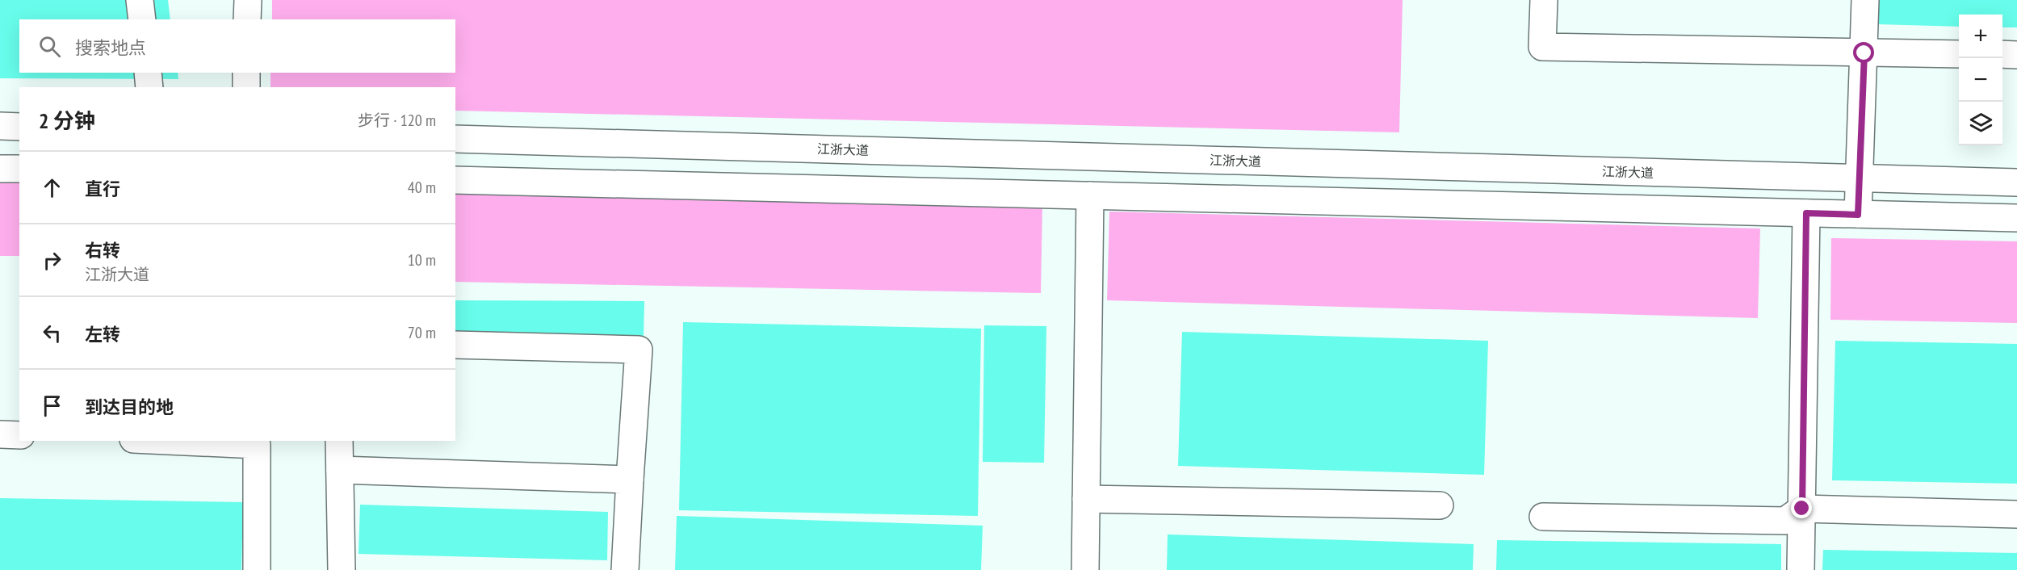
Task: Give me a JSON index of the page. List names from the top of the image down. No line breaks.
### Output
{"streets":{"main road":["江浙大道"]},"page":{"map_buttons":["+","−"],"search":"搜索地点","heading":["2 分钟","步行 · 120 m"],"list":[["直行","40 m"],["右转","江浙大道","10 m"],["左转","70 m"],"到达目的地"]}}
